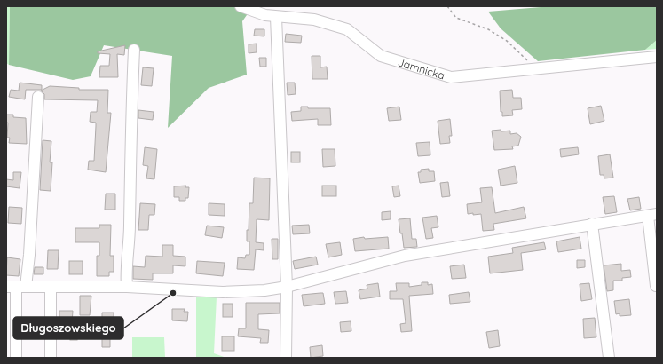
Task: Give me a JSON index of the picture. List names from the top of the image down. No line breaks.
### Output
{"streets":{"street":["Jamnicka"]},"places":["Długoszowskiego"]}
